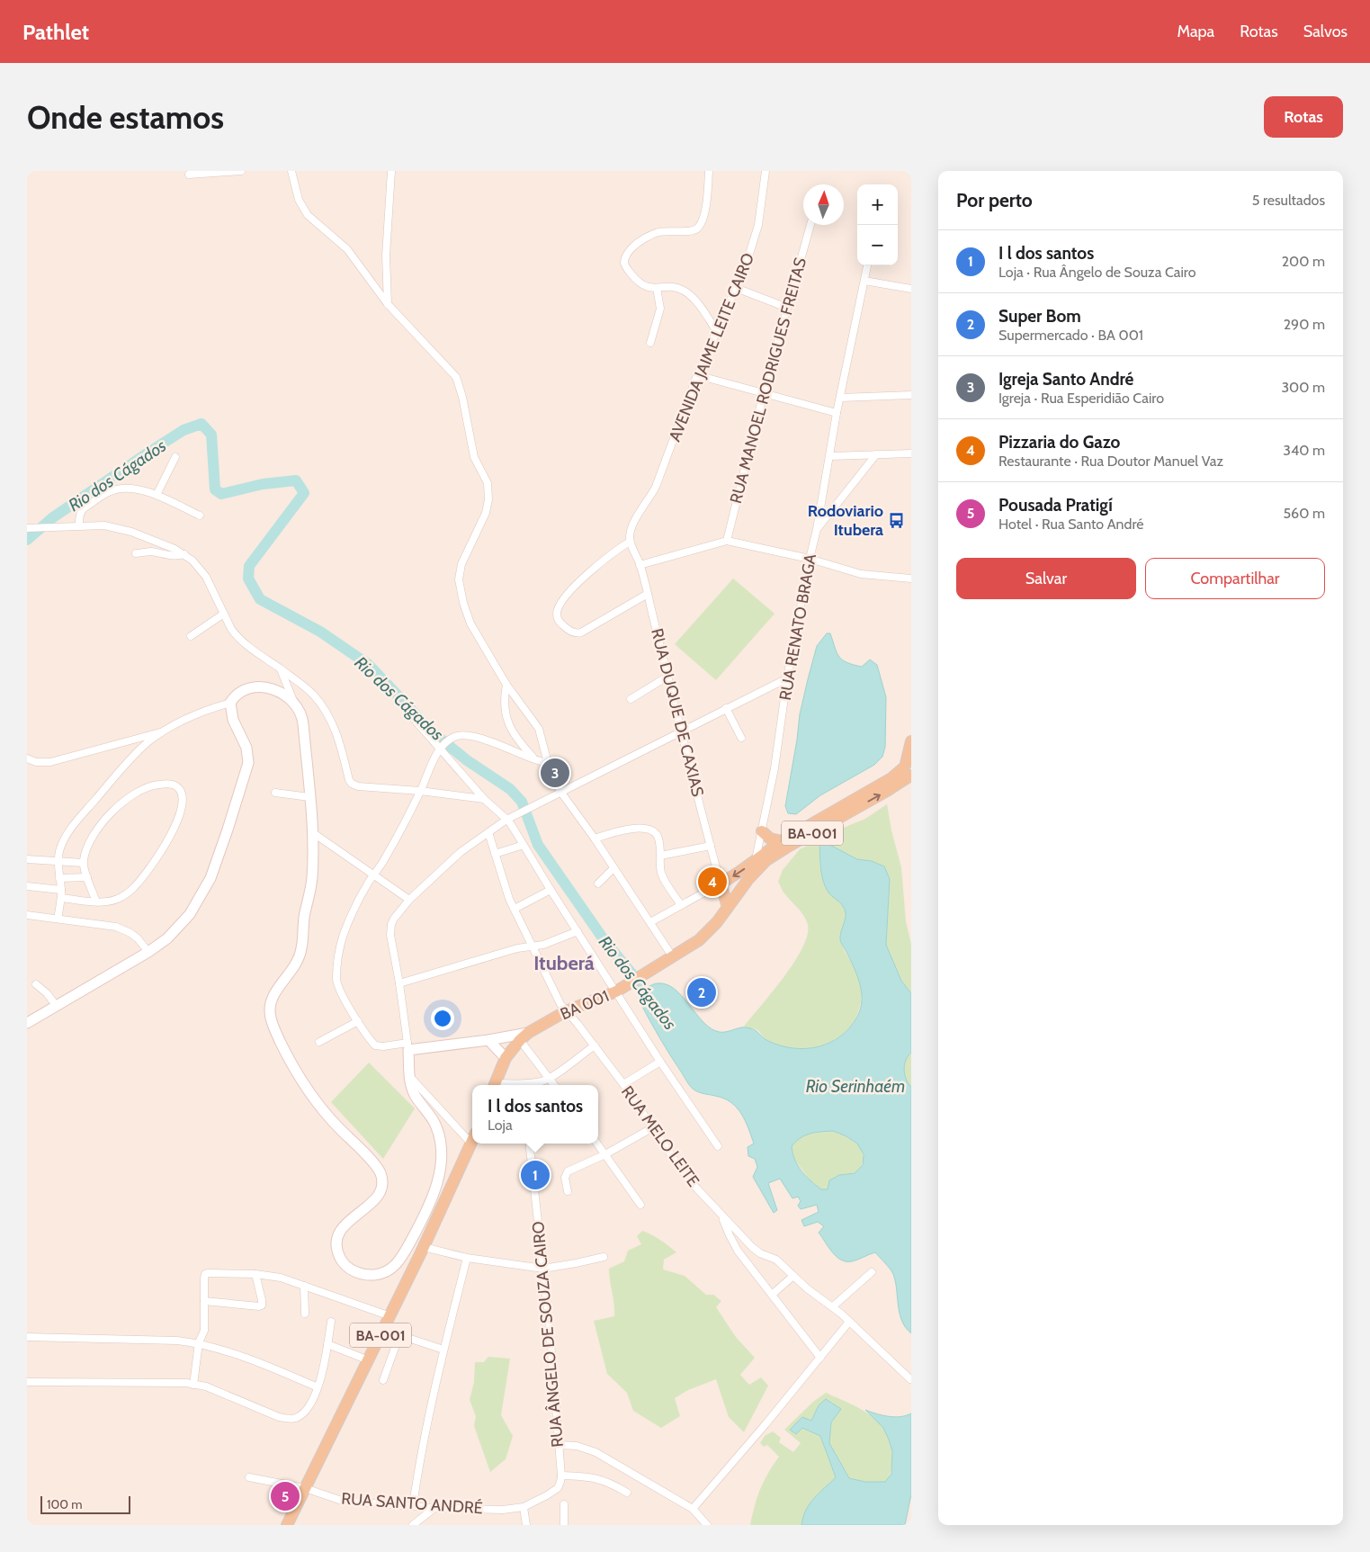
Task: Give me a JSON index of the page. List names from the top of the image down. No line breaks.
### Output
{"streets":{"main road":["BA-001","BA 001"],"street":["AVENIDA JAIME LEITE CAIRO","RUA MANOEL RODRIGUES FREITAS","RUA RENATO BRAGA","RUA DUQUE DE CAXIAS","RUA MELO LEITE","RUA ÂNGELO DE SOUZA CAIRO","RUA SANTO ANDRÉ"]},"crossings":[["AVENIDA JAIME LEITE CAIRO","RUA DUQUE DE CAXIAS"],["RUA RENATO BRAGA","BA-001"],["RUA DUQUE DE CAXIAS","BA-001"],["BA-001","BA 001"],["BA-001","RUA SANTO ANDRÉ"],["BA 001","RUA MELO LEITE"]],"districts":["Ituberá"],"water":["Rio dos Cágados","Rio Serinhaém"],"places":{"bus stop":["Rodoviario Itubera"]},"scale_bar":"100 m","north":"top","page":{"header":"Pathlet","nav":["Mapa","Rotas","Salvos"],"buttons":["Rotas",["Salvar","Compartilhar"]],"title":"Onde estamos","heading":["Por perto","5 resultados"],"map_buttons":["+","−"],"list":[{"mark":"1","name":"I l dos santos","note":"Loja · Rua Ângelo de Souza Cairo","value":"200 m"},{"mark":"2","name":"Super Bom","note":"Supermercado · BA 001","value":"290 m"},{"mark":"3","name":"Igreja Santo André","note":"Igreja · Rua Esperidião Cairo","value":"300 m"},{"mark":"4","name":"Pizzaria do Gazo","note":"Restaurante · Rua Doutor Manuel Vaz","value":"340 m"},{"mark":"5","name":"Pousada Pratigí","note":"Hotel · Rua Santo André","value":"560 m"}],"pins":["3","4","2","1","5"],"popup":["I l dos santos","Loja"],"scale":"100 m"}}
